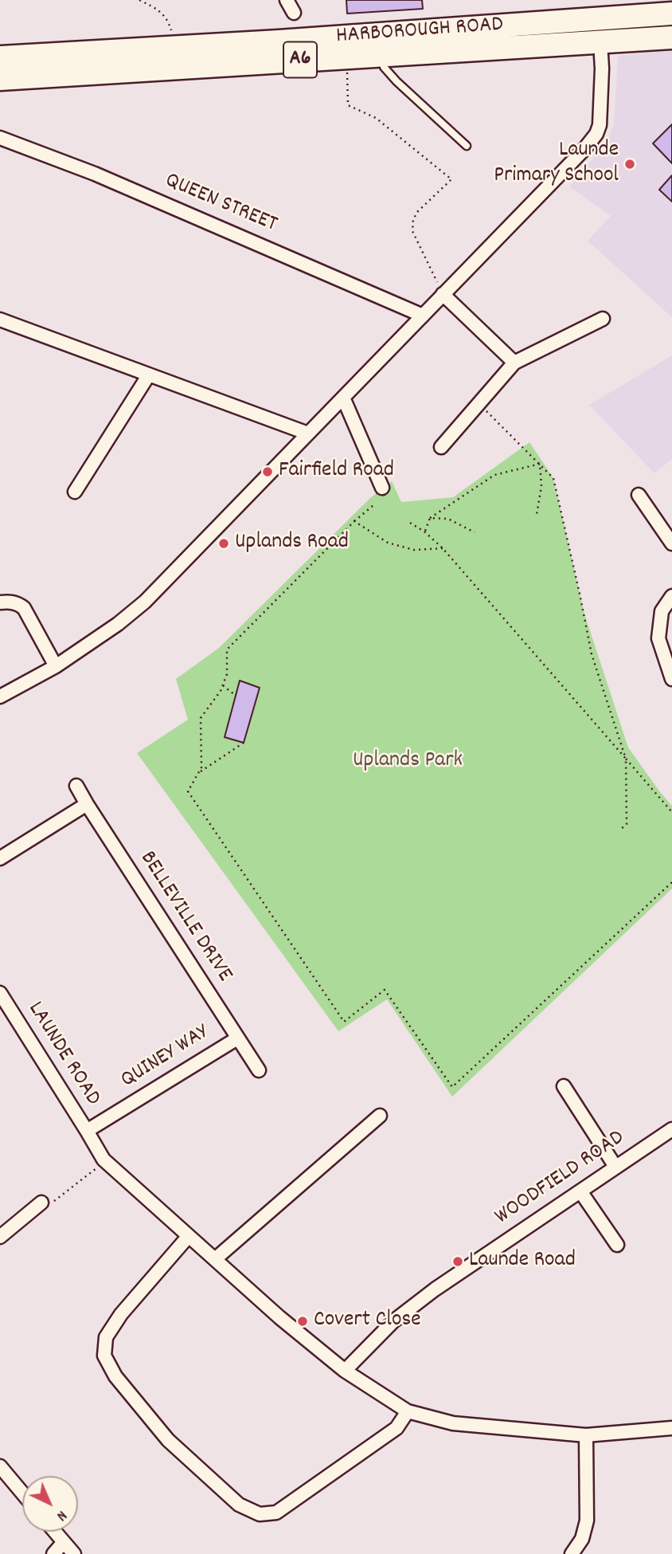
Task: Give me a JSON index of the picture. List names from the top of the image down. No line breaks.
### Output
{"streets":{"highway":["HARBOROUGH ROAD","A6"],"street":["QUEEN STREET","BELLEVILLE DRIVE","LAUNDE ROAD","QUINEY WAY","WOODFIELD ROAD"]},"crossings":[["HARBOROUGH ROAD","A6"],["BELLEVILLE DRIVE","QUINEY WAY"],["LAUNDE ROAD","QUINEY WAY"],["LAUNDE ROAD","WOODFIELD ROAD"]],"parks":["Uplands Park"],"places":["Launde Primary School","Fairfield Road","Uplands Road","Launde Road","Covert Close"],"north":"bottom right"}
